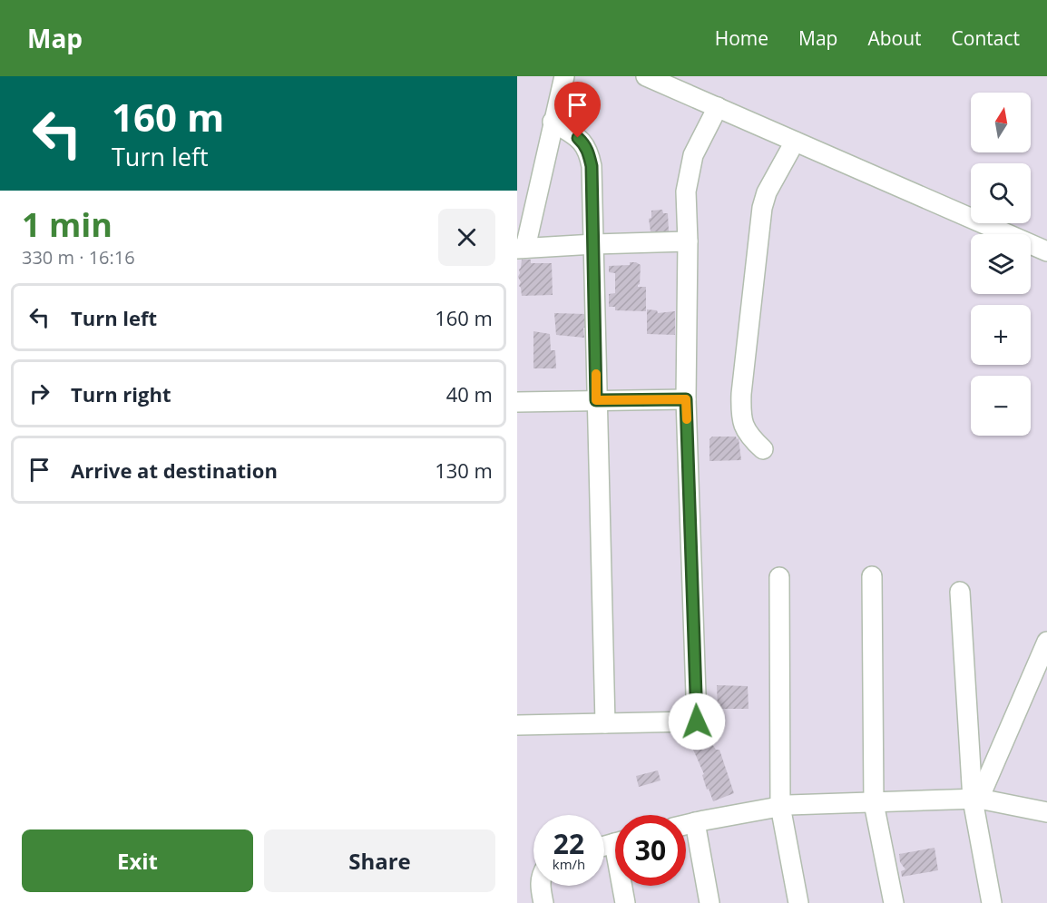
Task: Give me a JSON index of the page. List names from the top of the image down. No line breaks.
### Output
{"north":"top","page":{"header":"Map","nav":["Home","Map","About","Contact"],"turn":["160 m","Turn left"],"map_buttons":["+","−"],"heading":["1 min","330 m · 16:16"],"list":[{"name":"Turn left","value":"160 m"},{"name":"Turn right","value":"40 m"},{"name":"Arrive at destination","value":"130 m"}],"speed":"22 km/h","limit":"30","buttons":["Exit","Share"]}}
